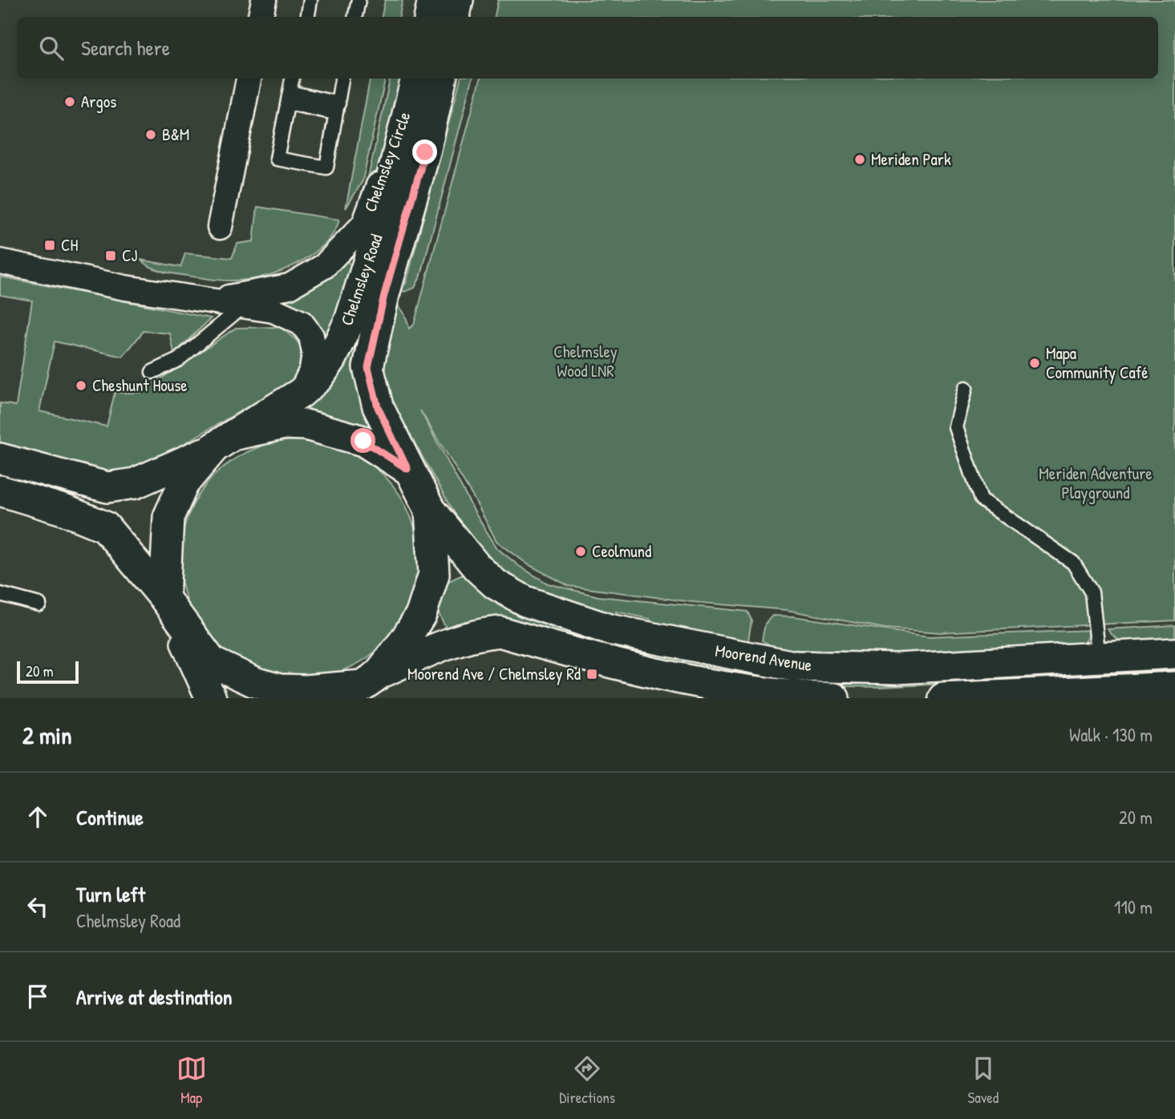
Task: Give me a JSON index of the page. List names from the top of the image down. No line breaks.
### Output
{"streets":{"street":["Chelmsley Circle","Chelmsley Road","Moorend Avenue"]},"crossings":[["Chelmsley Circle","Chelmsley Road"],["Chelmsley Road","Moorend Avenue"]],"parks":["Chelmsley Wood LNR","Meriden Adventure Playground"],"places":{"other":["Argos","B&M","Meriden Park","Mapa Community Café","Cheshunt House","Ceolmund"],"transit":["CH","CJ","Moorend Ave / Chelmsley Rd"]},"scale_bar":"20 m","page":{"search":"Search here","scale":"20 m","heading":["2 min","Walk · 130 m"],"list":[["Continue","20 m"],["Turn left","Chelmsley Road","110 m"],"Arrive at destination"],"nav":["Map","Directions","Saved"]}}
